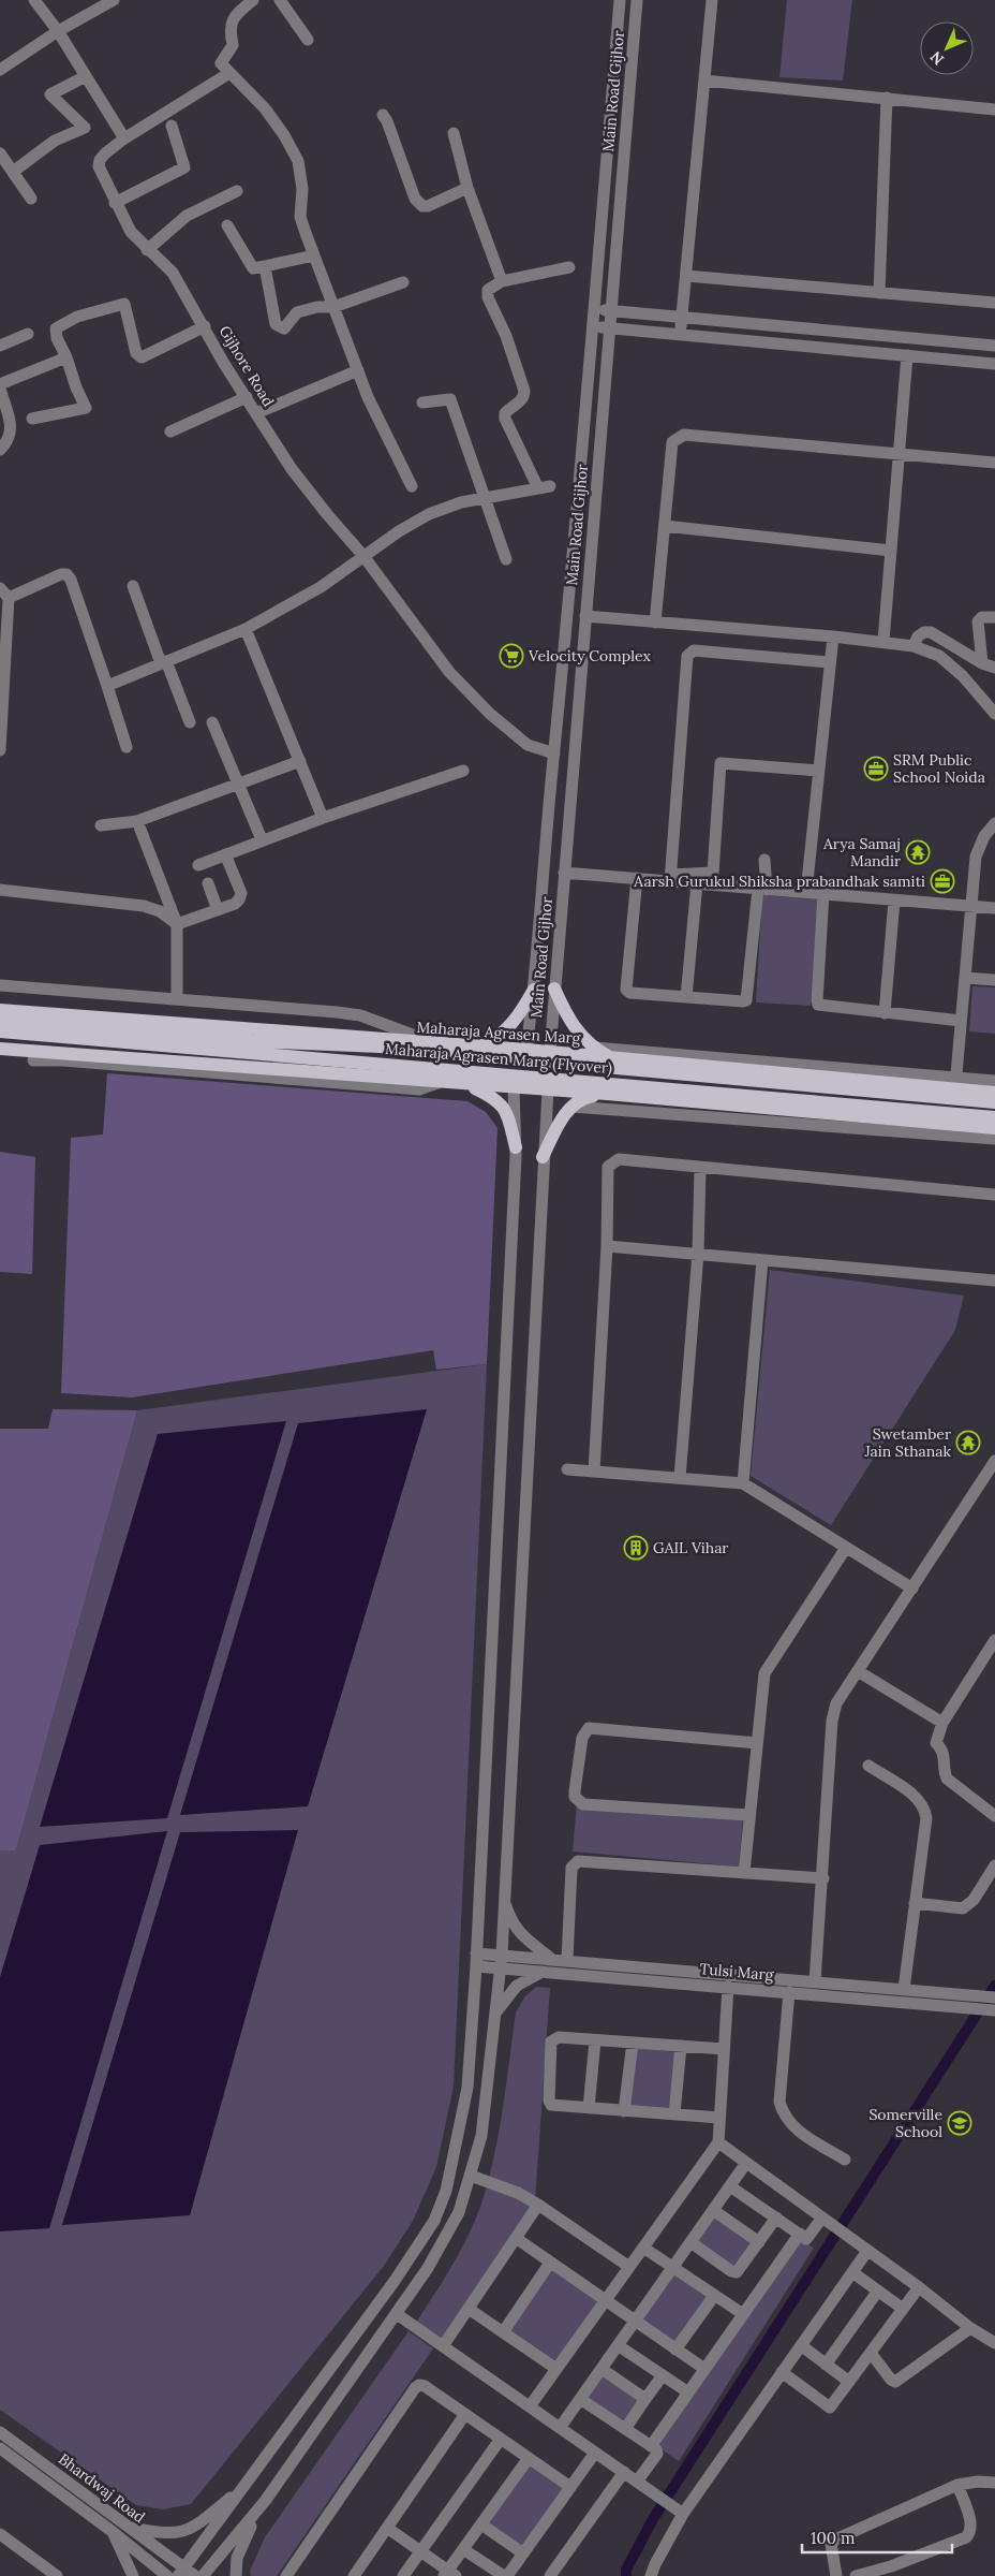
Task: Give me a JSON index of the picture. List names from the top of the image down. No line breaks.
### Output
{"streets":{"main road":["Maharaja Agrasen Marg","Maharaja Agrasen Marg (Flyover)"],"street":["Main Road Gijhor","Gijhore Road","Tulsi Marg","Bhardwaj Road"]},"crossings":[["Main Road Gijhor","Gijhore Road"],["Main Road Gijhor","Maharaja Agrasen Marg"]],"places":{"supermarket":["Velocity Complex"],"office":["SRM Public School Noida","Aarsh Gurukul Shiksha prabandhak samiti"],"temple":["Arya Samaj Mandir","Swetamber Jain Sthanak"],"building":["GAIL Vihar"],"school or university":["Somerville School"]},"scale_bar":"100 m","north":"bottom left"}
